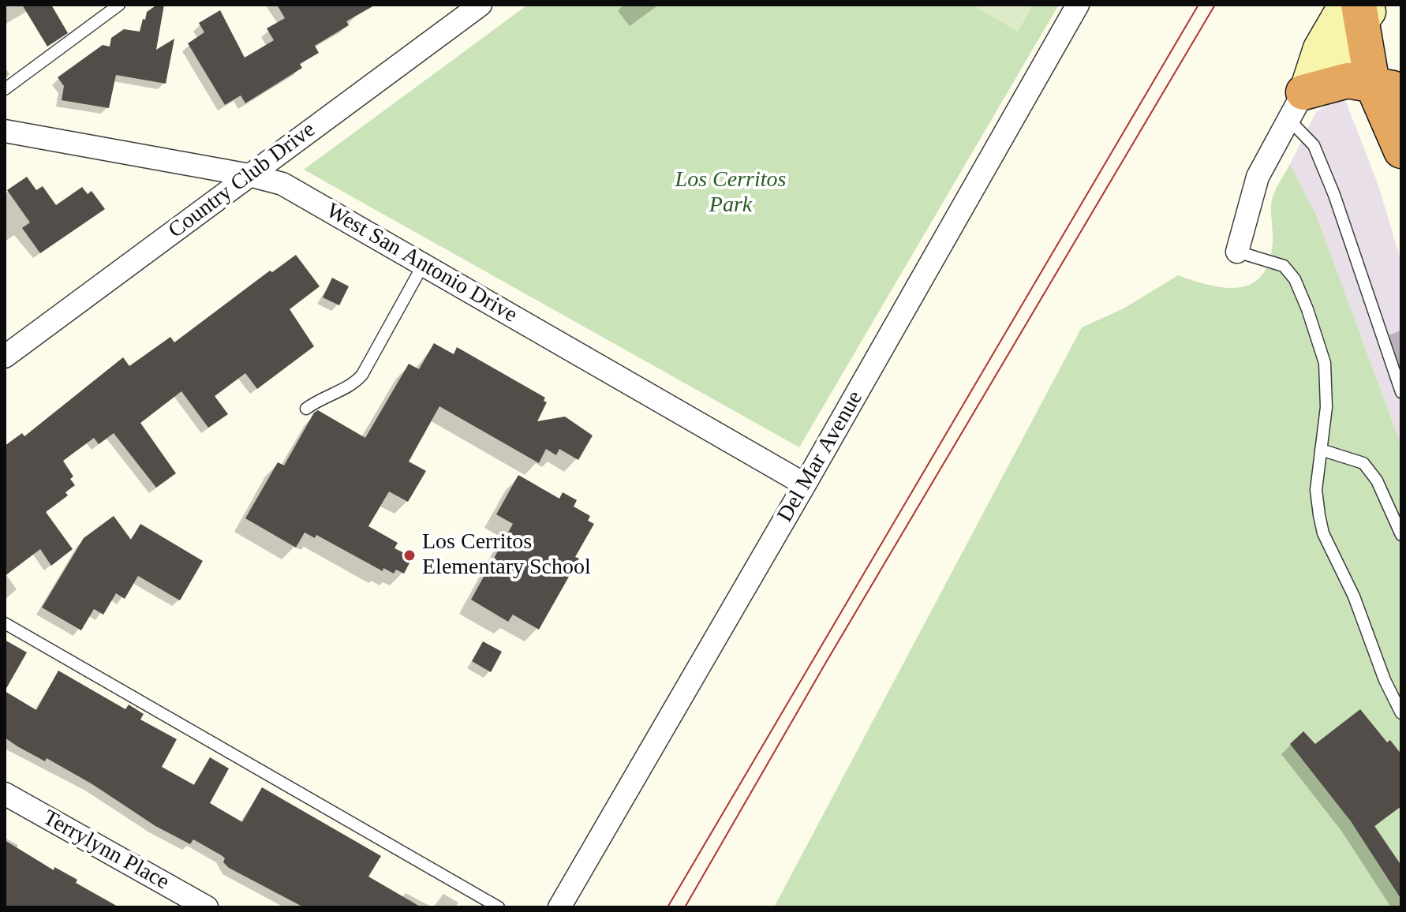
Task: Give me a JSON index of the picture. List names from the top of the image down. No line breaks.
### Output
{"streets":{"street":["Country Club Drive","West San Antonio Drive","Del Mar Avenue","Terrylynn Place"]},"crossings":[["Country Club Drive","West San Antonio Drive"],["West San Antonio Drive","Del Mar Avenue"]],"parks":["Los Cerritos Park"],"places":["Los Cerritos Elementary School"]}
